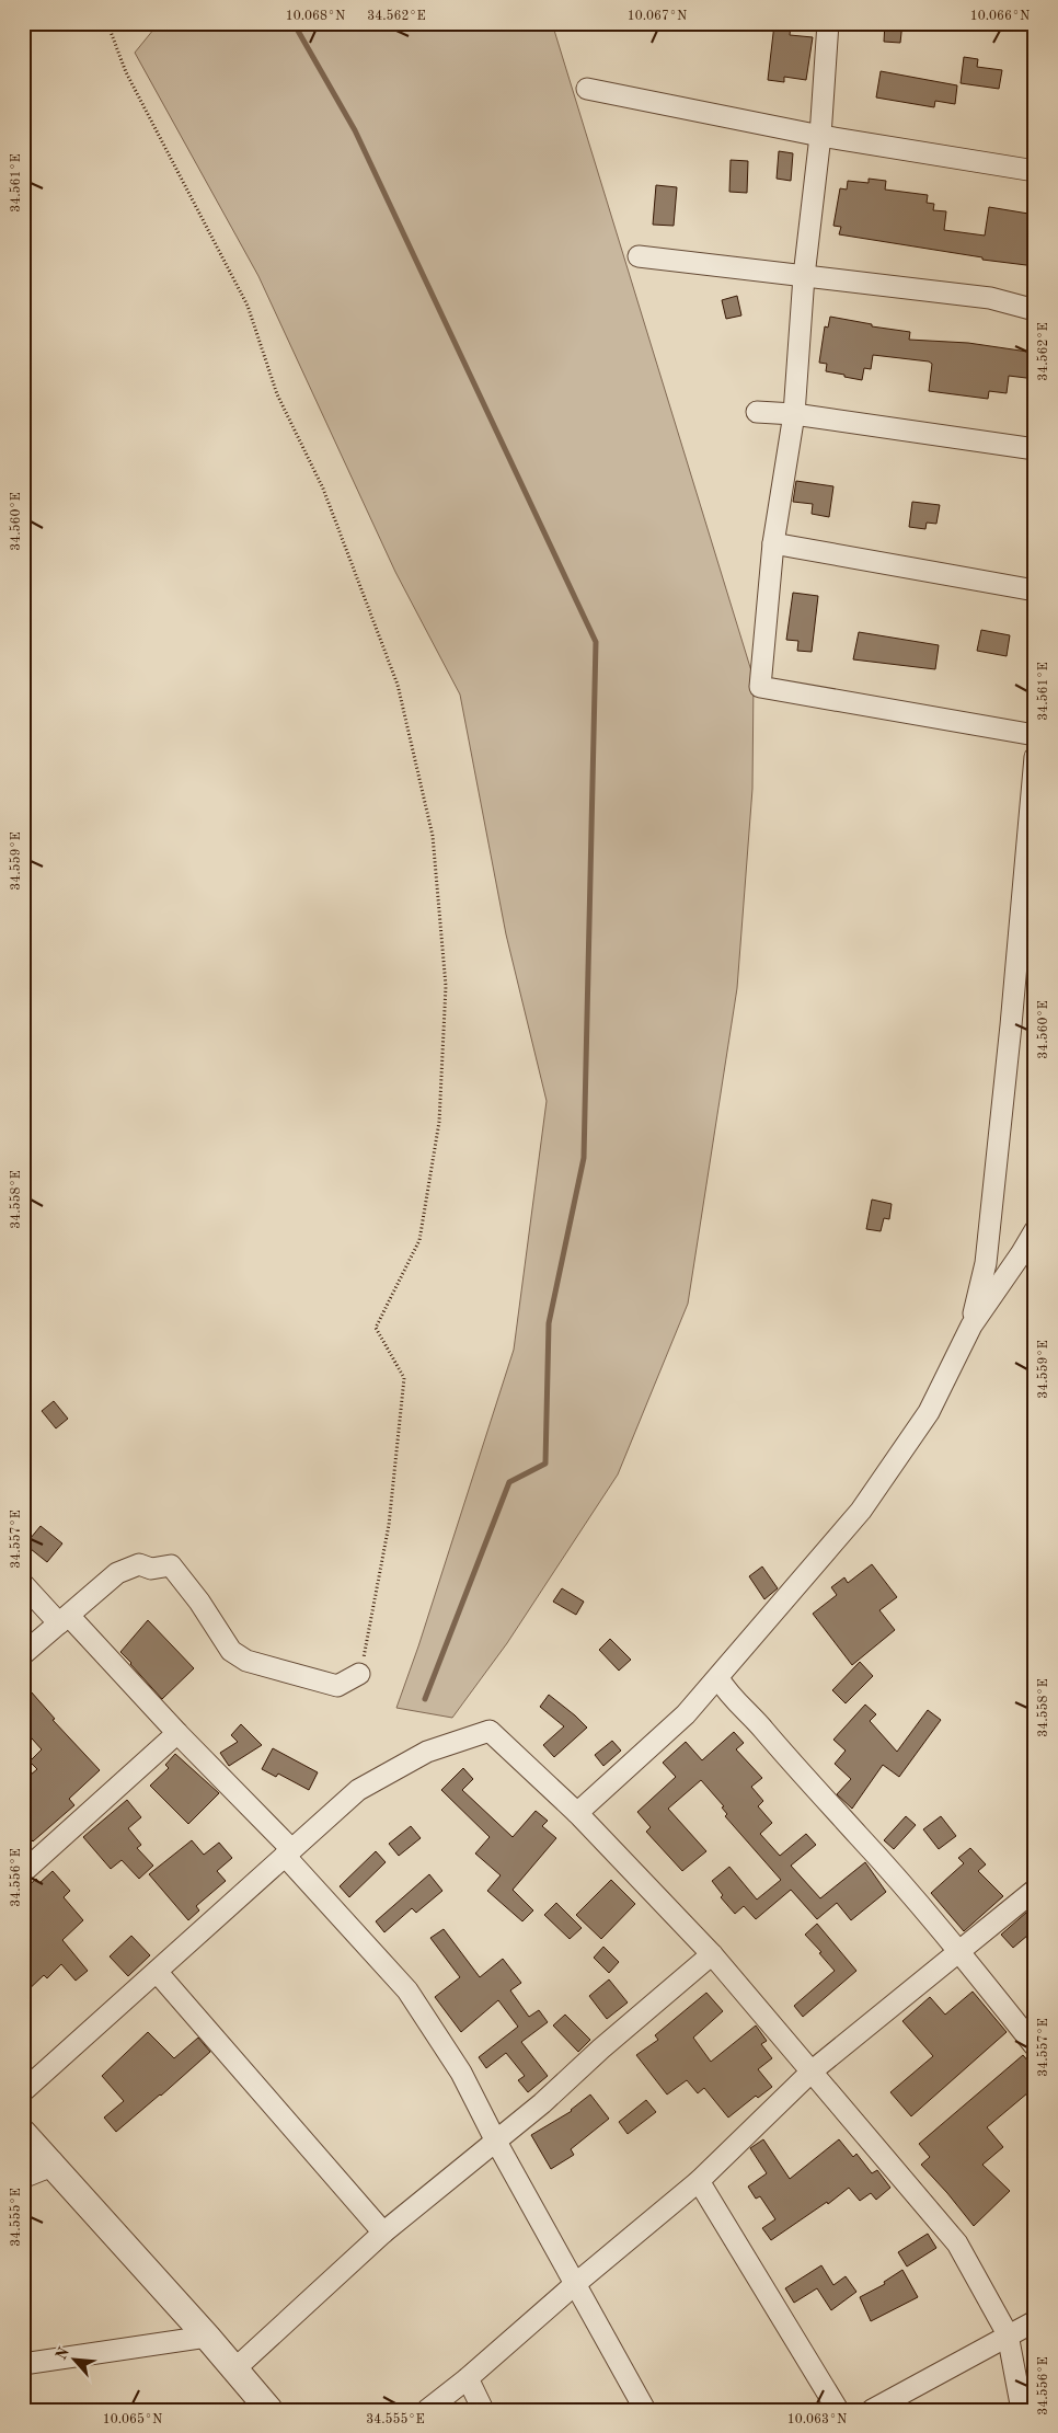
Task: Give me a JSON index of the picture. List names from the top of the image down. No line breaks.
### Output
{"north":"top left","coordinates":["10.068°N","34.562°E","10.067°N","10.066°N","34.561°E","34.560°E","34.559°E","34.558°E","34.557°E","34.556°E","34.555°E","10.065°N","10.063°N"]}
